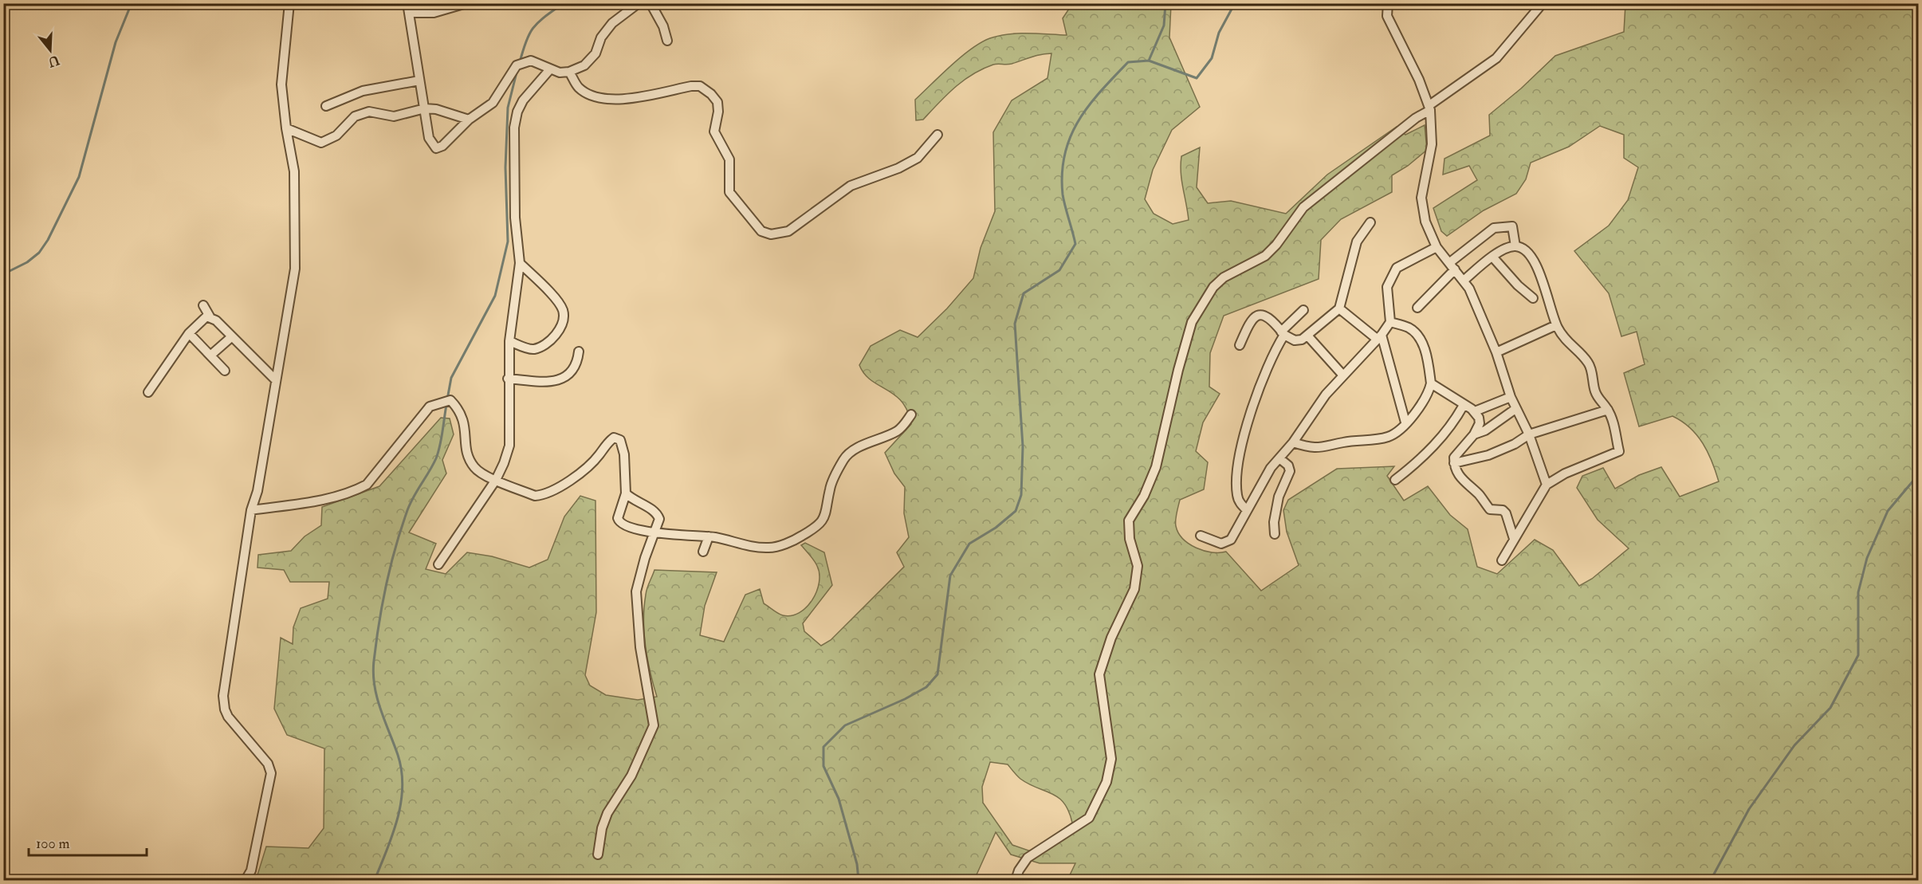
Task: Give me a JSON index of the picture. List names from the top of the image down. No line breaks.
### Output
{"scale_bar":"100 m","north":"bottom"}
